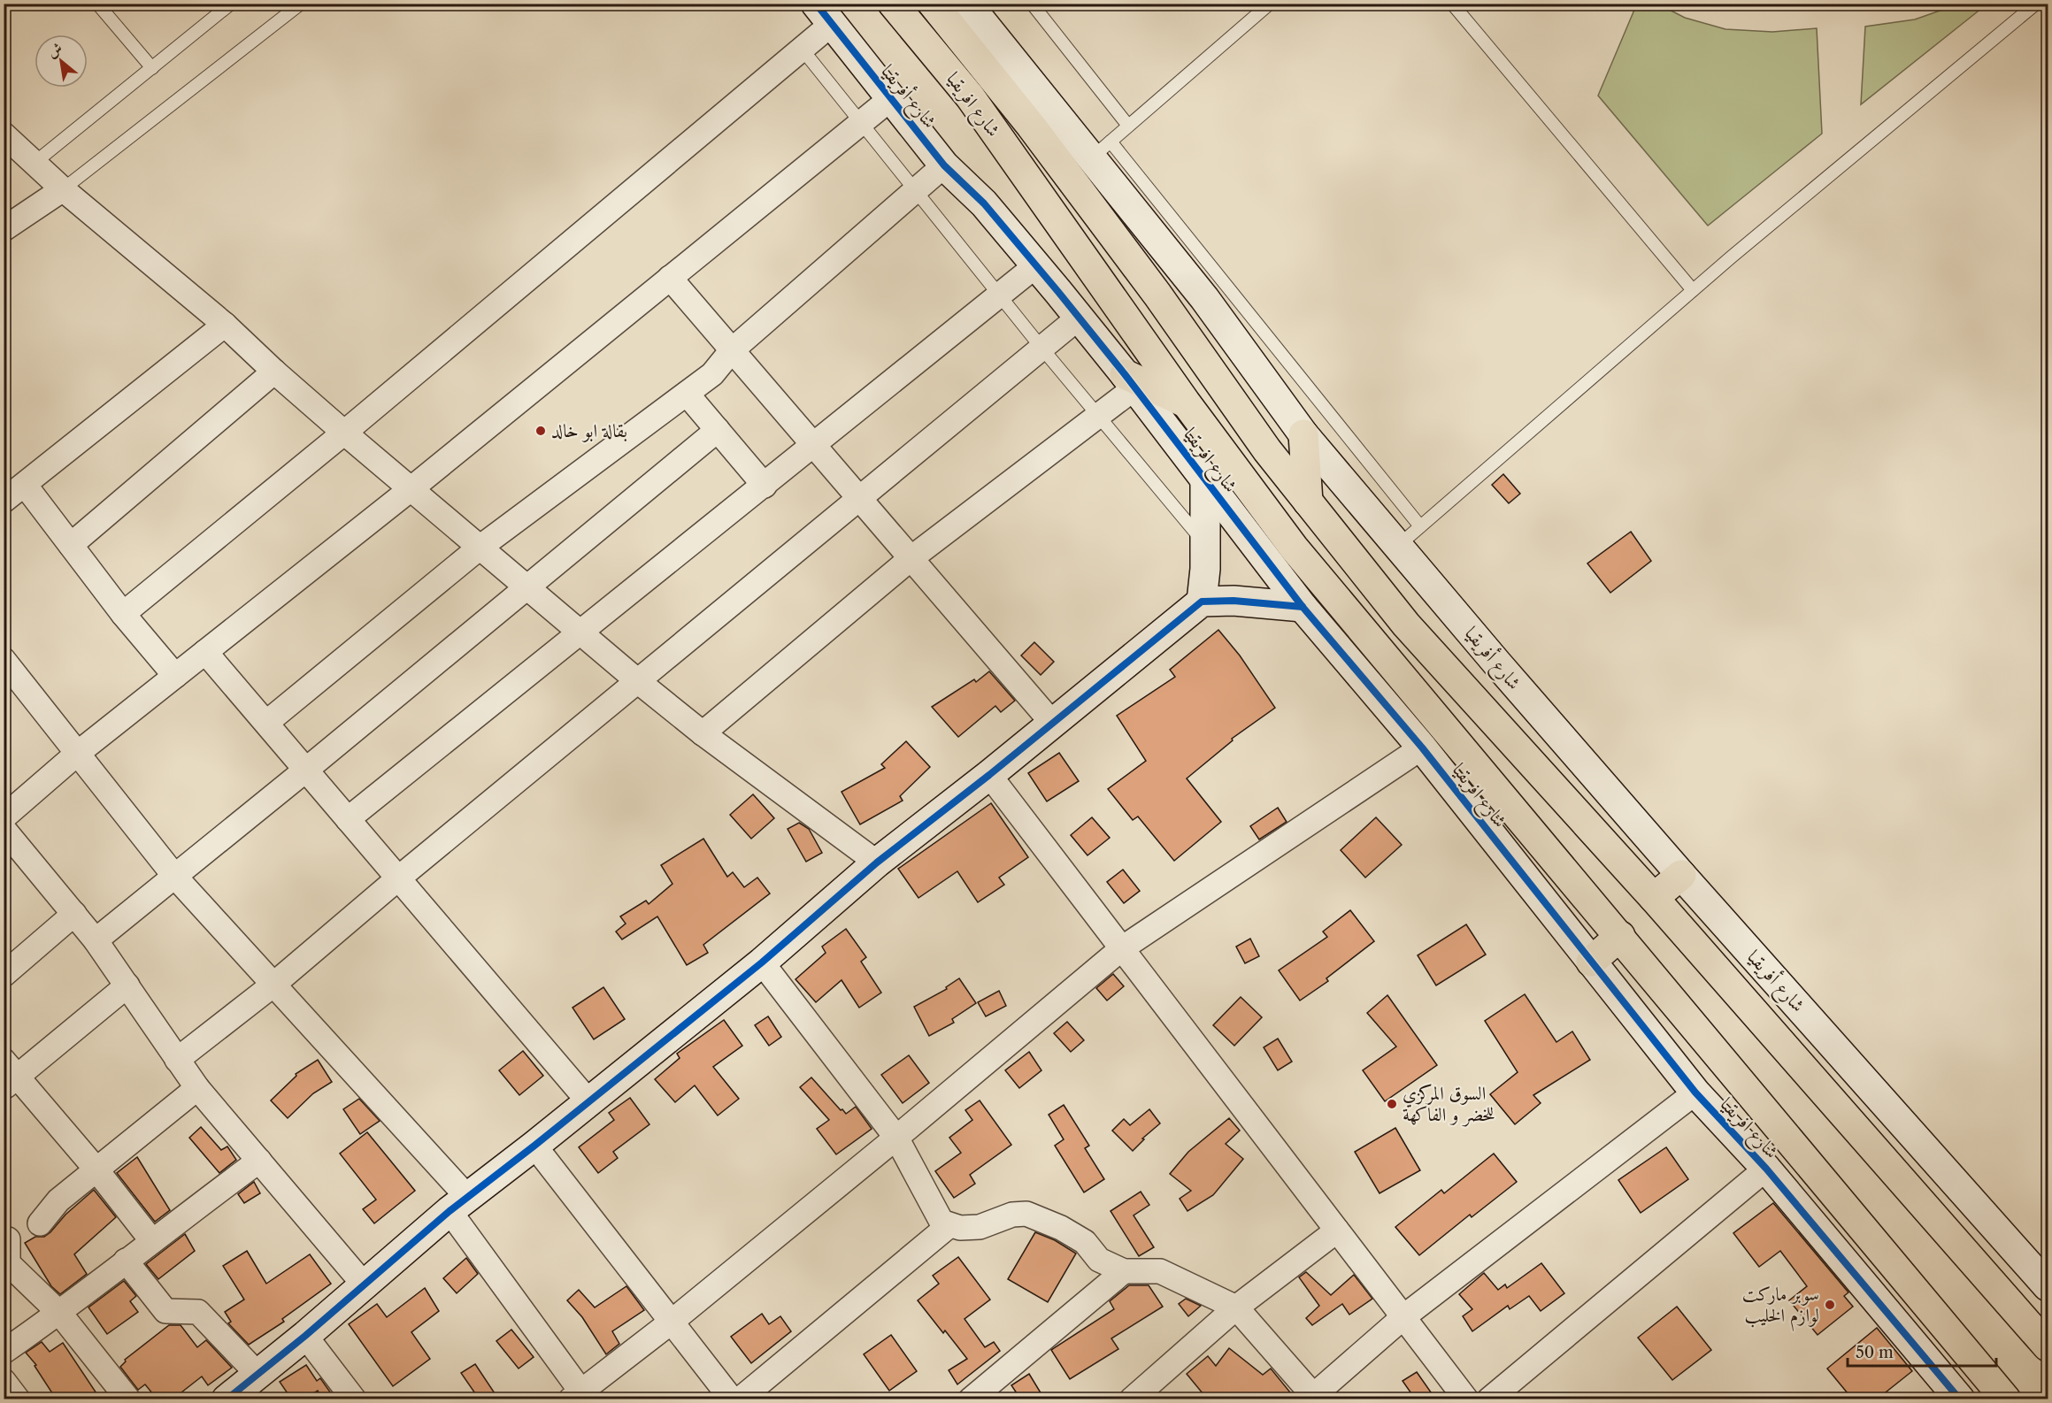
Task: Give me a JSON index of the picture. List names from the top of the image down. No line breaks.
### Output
{"streets":{"highway":["شارع افريقيا"],"street":["شارع أفريقيا"]},"crossings":[["شارع أفريقيا","شارع افريقيا"]],"places":["بقالة ابو خالد","السوق المركزي للخضر و الفاكهة","سوبر ماركت لوازم الخليب"],"scale_bar":"50 m","north":"top left"}
